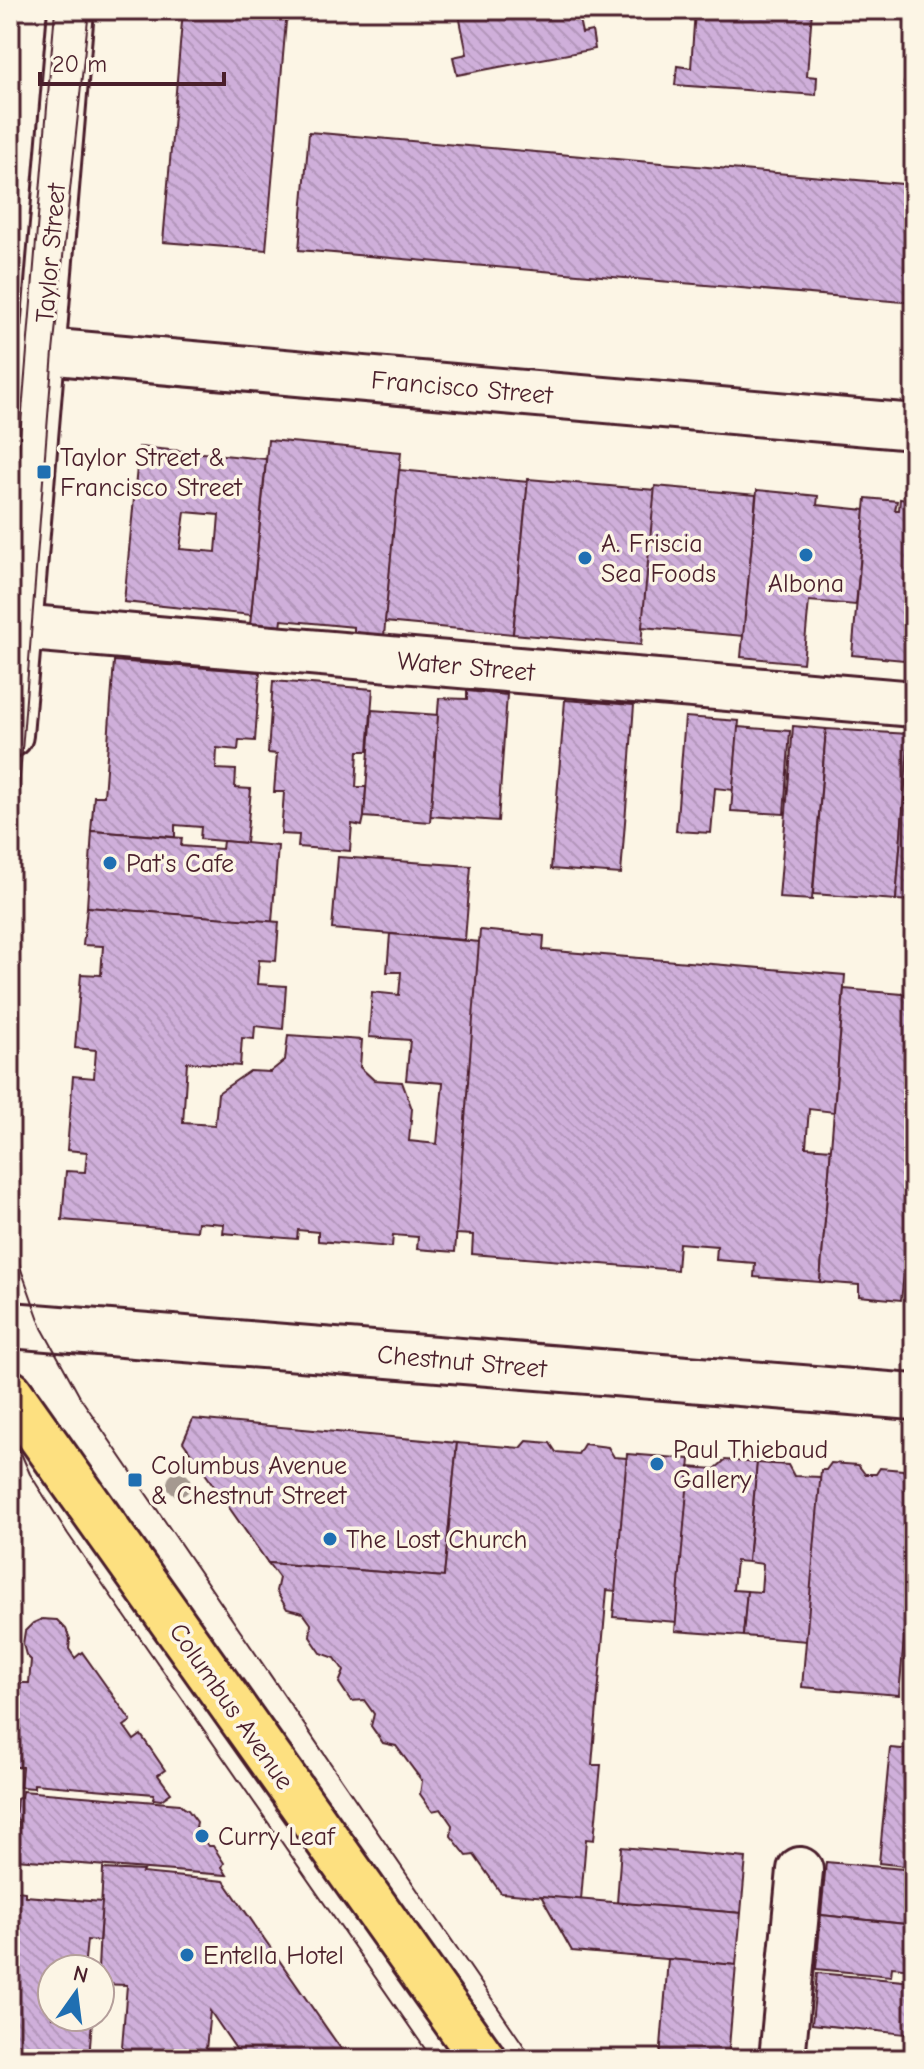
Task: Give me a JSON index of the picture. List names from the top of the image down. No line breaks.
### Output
{"streets":{"main road":["Columbus Avenue"],"street":["Taylor Street","Francisco Street","Water Street","Chestnut Street"]},"crossings":[["Taylor Street","Francisco Street"],["Taylor Street","Water Street"]],"places":{"transit":["Taylor Street & Francisco Street","Columbus Avenue & Chestnut Street"],"other":["Albona","A. Friscia Sea Foods","Pat's Cafe","Paul Thiebaud Gallery","The Lost Church","Curry Leaf","Entella Hotel"]},"scale_bar":"20 m","north":"top"}
